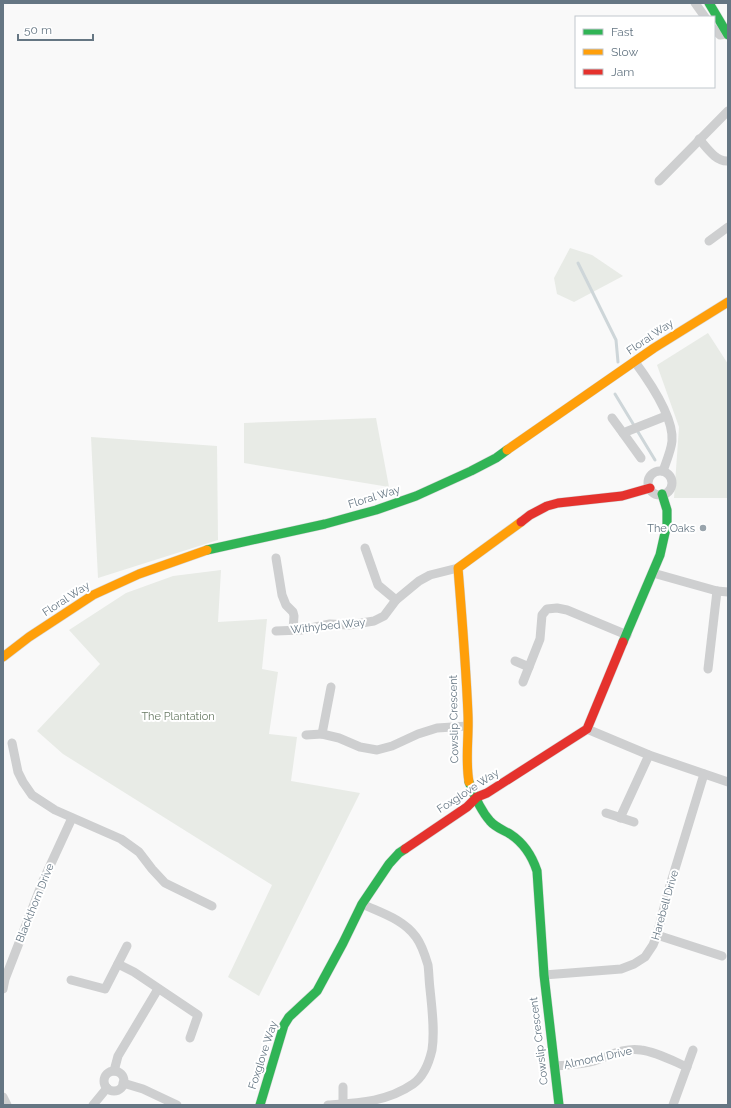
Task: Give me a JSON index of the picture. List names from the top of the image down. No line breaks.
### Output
{"streets":{"street":["Floral Way","Withybed Way","Cowslip Crescent","Foxglove Way","Blackthorn Drive","Harebell Drive","Almond Drive"]},"crossings":[["Withybed Way","Cowslip Crescent"],["Cowslip Crescent","Foxglove Way"],["Cowslip Crescent","Harebell Drive"],["Cowslip Crescent","Almond Drive"]],"parks":["The Plantation"],"places":["The Oaks"],"legend":["Fast","Slow","Jam"],"scale_bar":"50 m"}
